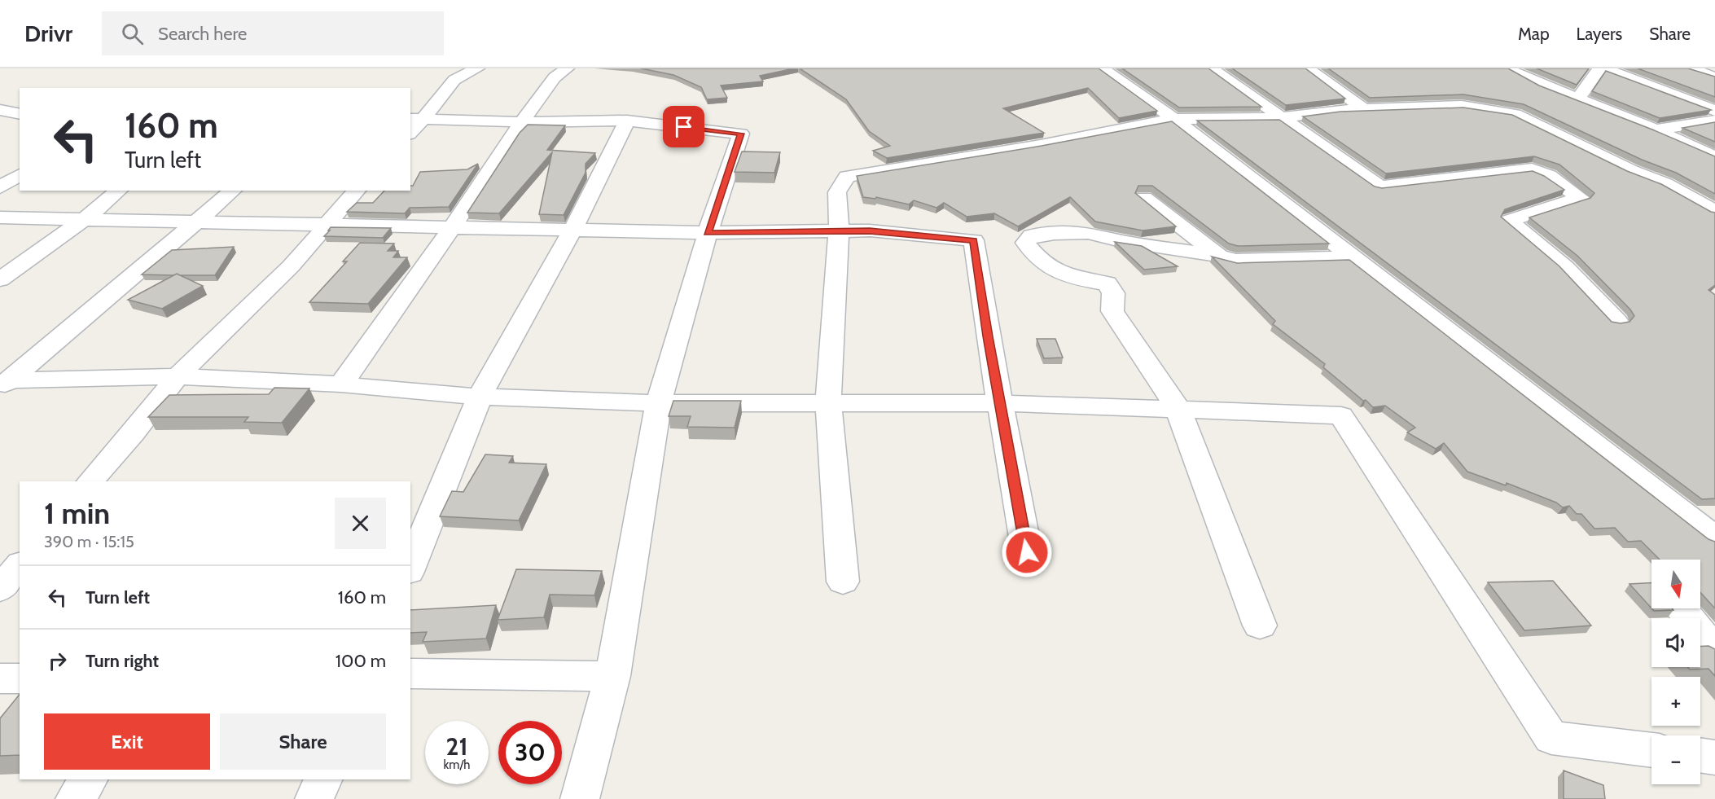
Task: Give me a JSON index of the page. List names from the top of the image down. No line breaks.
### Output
{"north":"bottom","page":{"header":"Drivr","search":"Search here","nav":["Map","Layers","Share"],"turn":["160 m","Turn left"],"heading":["1 min","390 m · 15:15"],"map_buttons":["+","−"],"list":[{"name":"Turn left","value":"160 m"},{"name":"Turn right","value":"100 m"}],"buttons":["Exit","Share"],"speed":"21 km/h","limit":"30"}}
